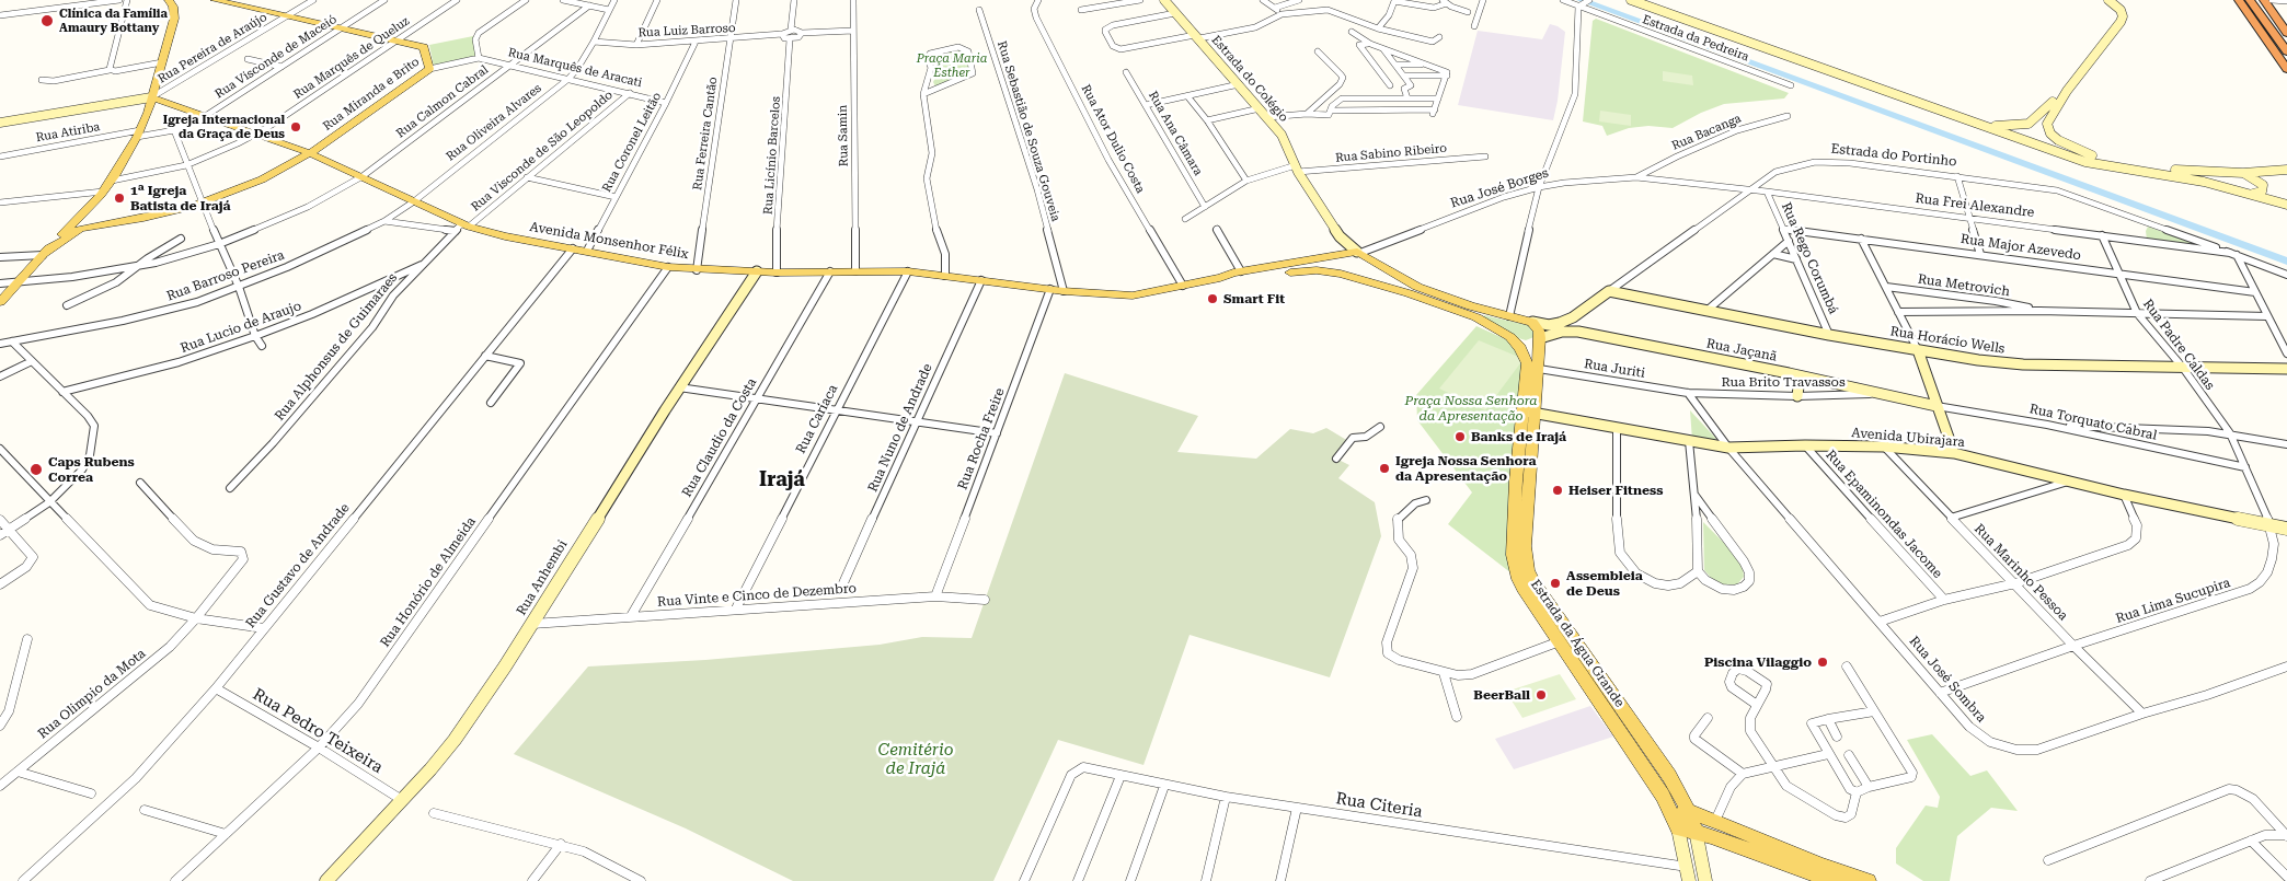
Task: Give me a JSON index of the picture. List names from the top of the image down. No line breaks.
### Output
{"streets":{"main road":["Rua Miranda e Brito","Avenida Monsenhor Félix","Estrada da Água Grande"],"street":["Rua Luiz Barroso","Estrada da Pedreira","Rua Pereira de Araújo","Rua Visconde de Maceió","Rua Marquês de Queluz","Rua Marquês de Aracati","Estrada do Colégio","Rua Calmon Cabral","Rua Oliveira Alvares","Rua Sebastião de Souza Gouveia","Rua Atiriba","Rua Bacanga","Rua Ferreira Cantão","Rua Ana Câmara","Rua Samin","Rua Ator Dulio Costa","Rua Coronel Leitão","Rua Visconde de São Leopoldo","Rua Sabino Ribeiro","Rua Licínio Barcelos","Estrada do Portinho","Rua José Borges","Rua Frei Alexandre","Rua Major Azevedo","Rua Rego Corumbá","Rua Barroso Pereira","Rua Metrovich","Rua Lucio de Araujo","Rua Horácio Wells","Rua Padre Caldas","Rua Alphonsus de Guimaraes","Rua Jaçanã","Rua Juriti","Rua Brito Travassos","Rua Cariaca","Rua Torquato Cabral","Rua Nuno de Andrade","Rua Claudio da Costa","Avenida Ubirajara","Rua Rocha Freire","Rua Epaminondas Jacome","Rua Gustavo de Andrade","Rua Marinho Pessoa","Rua Anhembi","Rua Honório de Almeida","Rua Vinte e Cinco de Dezembro","Rua Lima Sucupira","Rua José Sombra","Rua Olimpio da Mota","Rua Pedro Teixeira","Rua Citeria"]},"crossings":[["Rua Luiz Barroso","Rua Oliveira Alvares"],["Rua Luiz Barroso","Rua Ferreira Cantão"],["Rua Luiz Barroso","Rua Coronel Leitão"],["Rua Pereira de Araújo","Avenida Monsenhor Félix"],["Rua Visconde de Maceió","Rua Atiriba"],["Rua Visconde de Maceió","Avenida Monsenhor Félix"],["Rua Marquês de Queluz","Rua Miranda e Brito"],["Rua Marquês de Queluz","Avenida Monsenhor Félix"],["Rua Marquês de Aracati","Rua Calmon Cabral"],["Rua Marquês de Aracati","Rua Oliveira Alvares"],["Rua Marquês de Aracati","Rua Coronel Leitão"],["Rua Marquês de Aracati","Rua Visconde de São Leopoldo"],["Estrada do Colégio","Rua Sabino Ribeiro"],["Estrada do Colégio","Rua José Borges"],["Estrada do Colégio","Avenida Monsenhor Félix"],["Rua Miranda e Brito","Avenida Monsenhor Félix"],["Rua Calmon Cabral","Avenida Monsenhor Félix"],["Rua Oliveira Alvares","Avenida Monsenhor Félix"],["Rua Oliveira Alvares","Rua Barroso Pereira"],["Rua Sebastião de Souza Gouveia","Avenida Monsenhor Félix"],["Rua Bacanga","Rua José Borges"],["Rua Ferreira Cantão","Avenida Monsenhor Félix"],["Rua Ana Câmara","Rua Sabino Ribeiro"],["Rua Samin","Avenida Monsenhor Félix"],["Rua Ator Dulio Costa","Avenida Monsenhor Félix"],["Rua Coronel Leitão","Avenida Monsenhor Félix"],["Rua Visconde de São Leopoldo","Avenida Monsenhor Félix"],["Rua Visconde de São Leopoldo","Rua Alphonsus de Guimaraes"],["Rua Licínio Barcelos","Avenida Monsenhor Félix"],["Estrada do Portinho","Rua José Borges"],["Estrada do Portinho","Rua Frei Alexandre"],["Estrada do Portinho","Rua Horácio Wells"],["Estrada do Portinho","Rua Jaçanã"],["Estrada do Portinho","Estrada da Água Grande"],["Rua José Borges","Rua Frei Alexandre"],["Rua José Borges","Avenida Monsenhor Félix"],["Rua Frei Alexandre","Rua Rego Corumbá"],["Rua Frei Alexandre","Rua Padre Caldas"],["Avenida Monsenhor Félix","Rua Barroso Pereira"],["Avenida Monsenhor Félix","Rua Alphonsus de Guimaraes"],["Avenida Monsenhor Félix","Rua Cariaca"],["Avenida Monsenhor Félix","Rua Nuno de Andrade"],["Avenida Monsenhor Félix","Rua Claudio da Costa"],["Avenida Monsenhor Félix","Rua Rocha Freire"],["Avenida Monsenhor Félix","Rua Gustavo de Andrade"],["Avenida Monsenhor Félix","Rua Anhembi"],["Avenida Monsenhor Félix","Rua Honório de Almeida"],["Avenida Monsenhor Félix","Estrada da Água Grande"],["Rua Major Azevedo","Rua Rego Corumbá"],["Rua Major Azevedo","Rua Padre Caldas"],["Rua Rego Corumbá","Rua Horácio Wells"],["Rua Metrovich","Rua Padre Caldas"],["Rua Lucio de Araujo","Rua Alphonsus de Guimaraes"],["Rua Horácio Wells","Rua Padre Caldas"],["Rua Padre Caldas","Rua Lima Sucupira"],["Rua Jaçanã","Rua Brito Travassos"],["Rua Jaçanã","Rua Torquato Cabral"],["Rua Jaçanã","Estrada da Água Grande"],["Rua Juriti","Rua Brito Travassos"],["Rua Juriti","Estrada da Água Grande"],["Rua Juriti","Rua José Sombra"],["Rua Brito Travassos","Rua José Sombra"],["Rua Cariaca","Rua Vinte e Cinco de Dezembro"],["Rua Torquato Cabral","Rua Lima Sucupira"],["Rua Claudio da Costa","Rua Vinte e Cinco de Dezembro"],["Avenida Ubirajara","Rua Epaminondas Jacome"],["Avenida Ubirajara","Rua Marinho Pessoa"],["Avenida Ubirajara","Rua Lima Sucupira"],["Avenida Ubirajara","Estrada da Água Grande"],["Avenida Ubirajara","Rua José Sombra"],["Rua Rocha Freire","Rua Vinte e Cinco de Dezembro"],["Rua Gustavo de Andrade","Rua Pedro Teixeira"],["Rua Marinho Pessoa","Rua Lima Sucupira"],["Rua Marinho Pessoa","Rua José Sombra"],["Rua Anhembi","Rua Vinte e Cinco de Dezembro"],["Rua Anhembi","Rua Pedro Teixeira"],["Rua Honório de Almeida","Rua Pedro Teixeira"],["Rua Lima Sucupira","Rua José Sombra"],["Estrada da Água Grande","Rua Citeria"]],"districts":["Irajá"],"parks":["Praça Maria Esther","Praça Nossa Senhora da Apresentação","Cemitério de Irajá"],"places":["Clínica da Família Amaury Bottany","Igreja Internacional da Graça de Deus","1ª Igreja Batista de Irajá","Smart Fit","Banks de Irajá","Igreja Nossa Senhora da Apresentação","Caps Rubens Correa","Heiser Fitness","Assembleia de Deus","Piscina Vilaggio","BeerBall"]}
